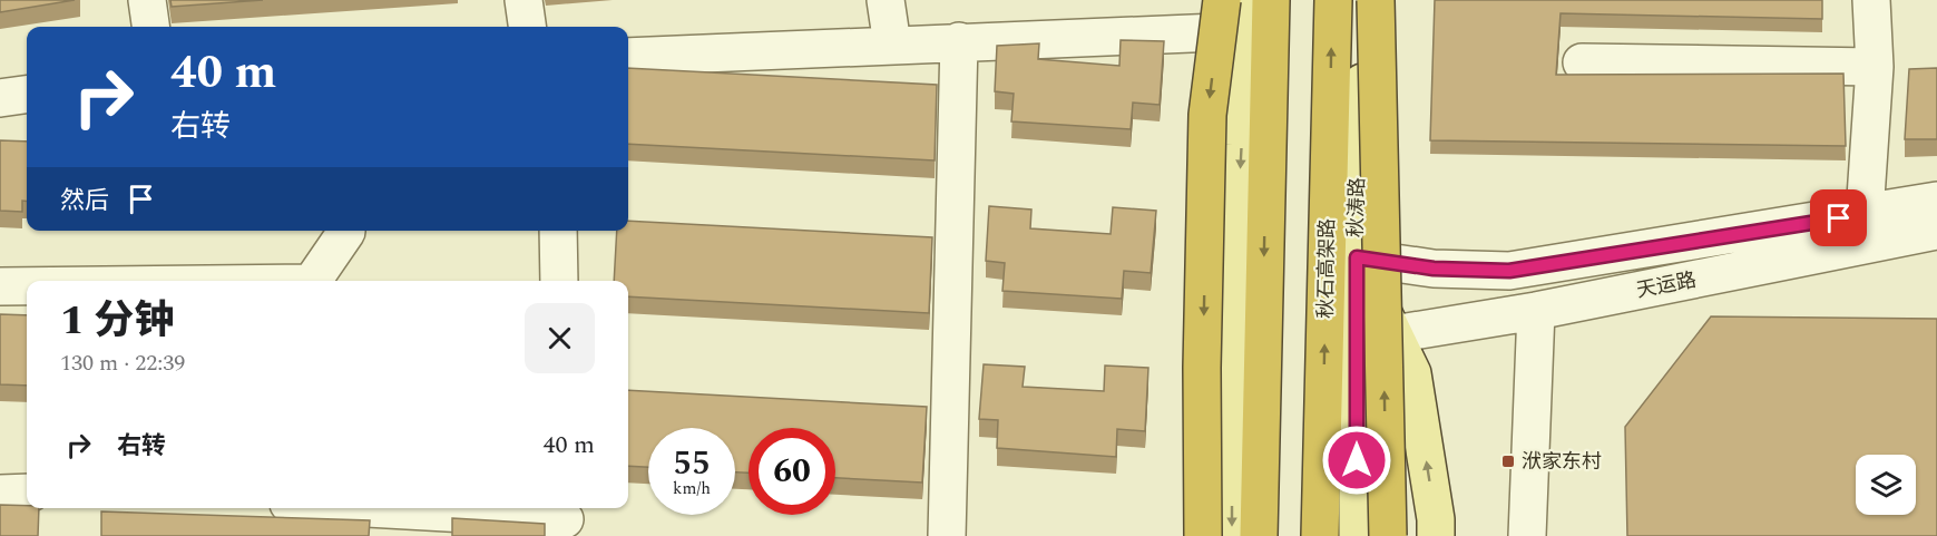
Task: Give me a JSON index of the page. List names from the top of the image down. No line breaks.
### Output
{"streets":{"highway":["秋石高架路"],"main road":["秋涛路"],"street":["天运路"]},"places":{"transit":["洑家东村"]},"page":{"turn":["40 m","右转"],"then":"然后","heading":["1 分钟","130 m · 22:39"],"list":[{"name":"右转","value":"40 m"}],"speed":"55 km/h","limit":"60"}}
